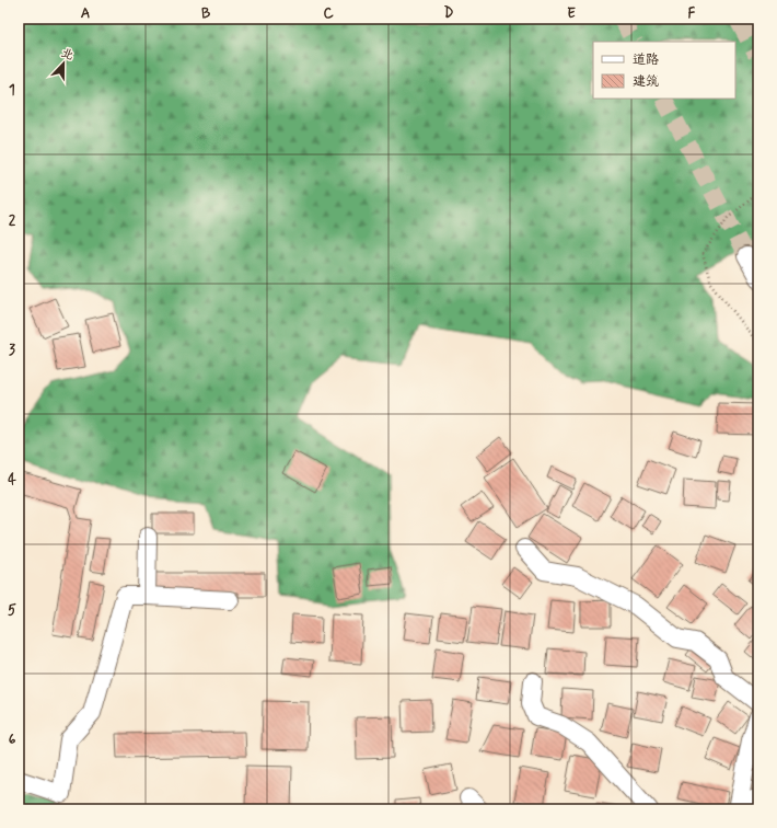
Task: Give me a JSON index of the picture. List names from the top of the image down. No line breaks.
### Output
{"legend":["道路","建筑"],"north":"top","grid":{"columns":["A","B","C","D","E","F"],"rows":["1","2","3","4","5","6"]}}
